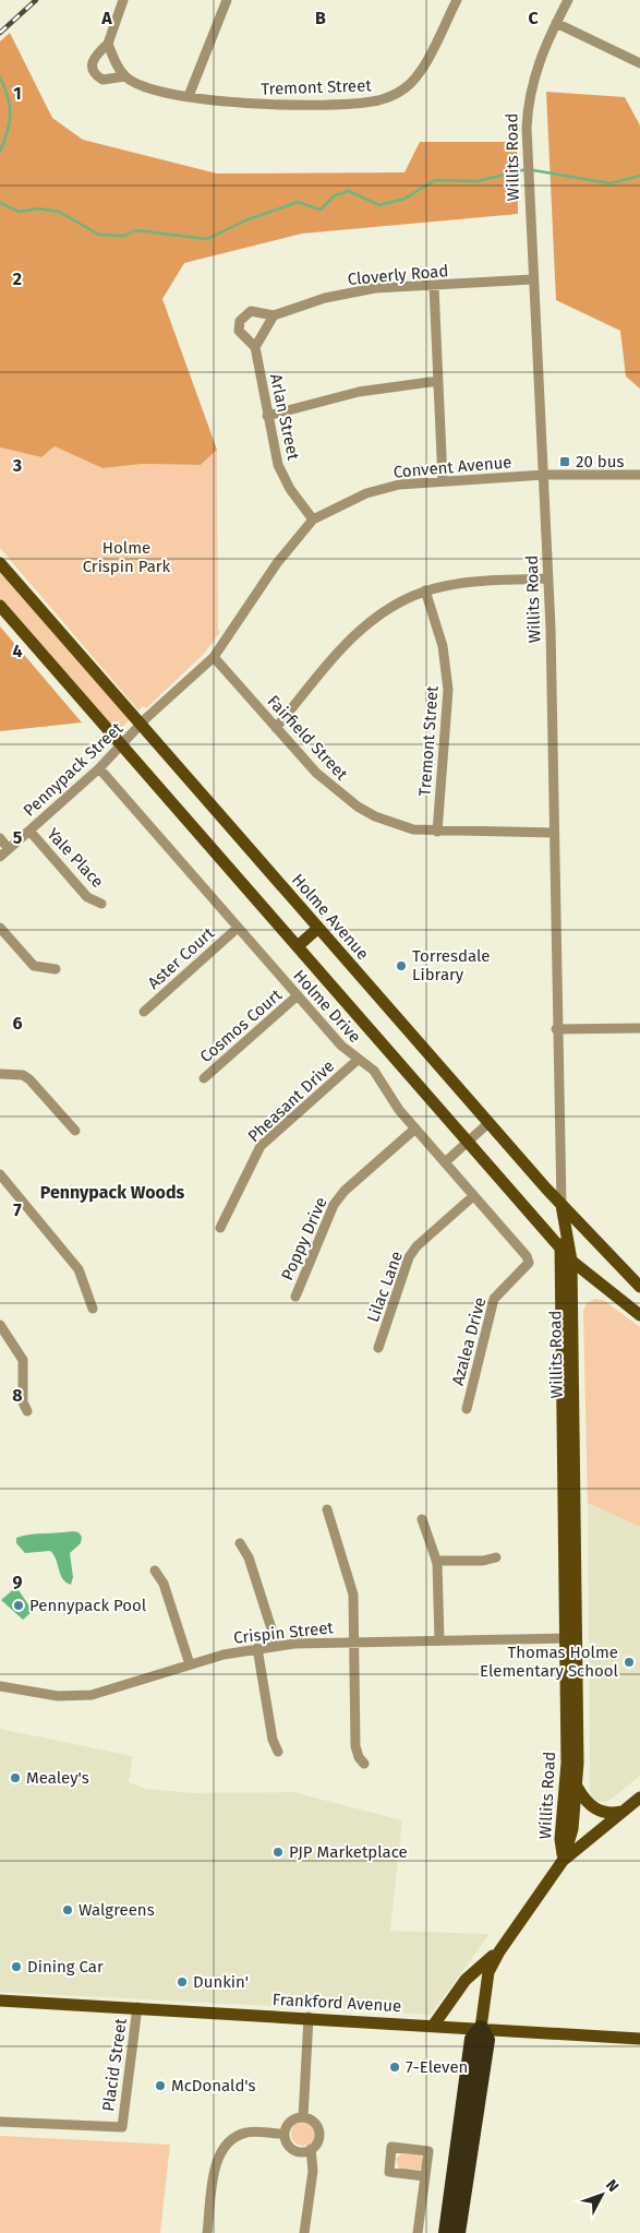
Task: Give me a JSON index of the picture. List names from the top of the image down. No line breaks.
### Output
{"streets":{"main road":["Willits Road","Holme Avenue","Frankford Avenue"],"street":["Tremont Street","Cloverly Road","Arlan Street","Convent Avenue","Fairfield Street","Pennypack Street","Yale Place","Aster Court","Holme Drive","Cosmos Court","Pheasant Drive","Poppy Drive","Lilac Lane","Azalea Drive","Crispin Street","Placid Street"]},"crossings":[["Tremont Street","Fairfield Street"],["Willits Road","Cloverly Road"],["Willits Road","Convent Avenue"],["Willits Road","Fairfield Street"],["Willits Road","Holme Avenue"],["Willits Road","Crispin Street"],["Cloverly Road","Arlan Street"],["Arlan Street","Convent Avenue"],["Convent Avenue","Fairfield Street"],["Convent Avenue","Pennypack Street"],["Convent Avenue","Holme Avenue"],["Pennypack Street","Yale Place"],["Pennypack Street","Holme Avenue"],["Pennypack Street","Holme Drive"],["Aster Court","Holme Drive"],["Holme Drive","Cosmos Court"],["Holme Drive","Pheasant Drive"],["Holme Drive","Poppy Drive"],["Holme Drive","Lilac Lane"],["Holme Drive","Azalea Drive"],["Frankford Avenue","Placid Street"]],"districts":["Pennypack Woods"],"parks":["Holme Crispin Park"],"places":{"transit":["20 bus"],"other":["Torresdale Library","Pennypack Pool","Thomas Holme Elementary School","Mealey's","PJP Marketplace","Walgreens","Dining Car","Dunkin'","7-Eleven","McDonald's"]},"north":"top right","grid":{"columns":["A","B","C"],"rows":["1","2","3","4","5","6","7","8","9"]}}
